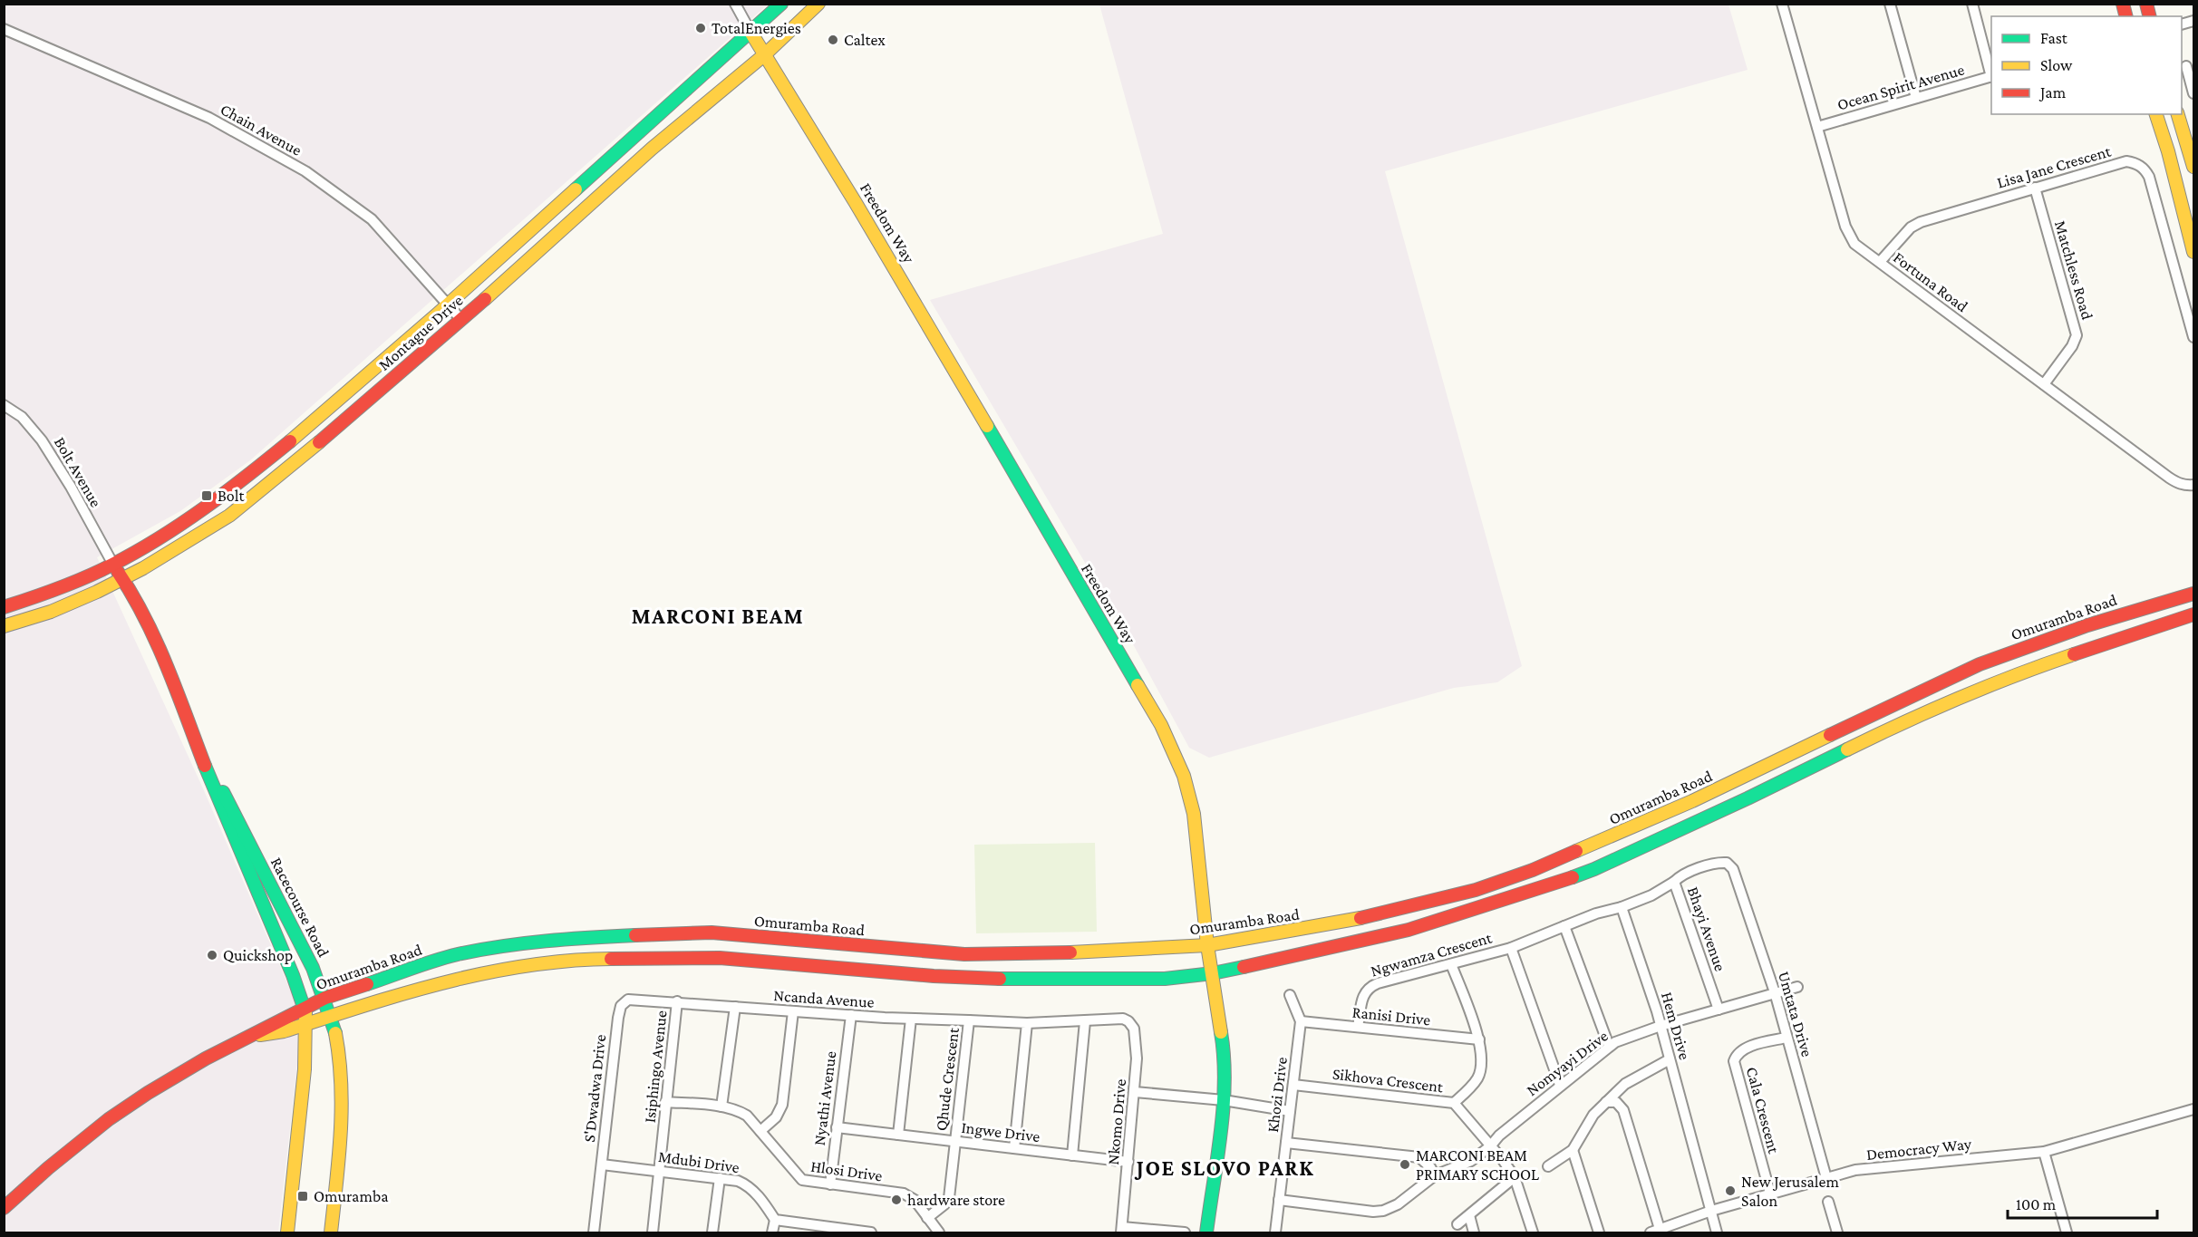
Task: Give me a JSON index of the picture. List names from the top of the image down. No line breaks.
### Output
{"streets":{"main road":["Freedom Way","Montague Drive","Omuramba Road","Racecourse Road"],"street":["Ocean Spirit Avenue","Chain Avenue","Lisa Jane Crescent","Matchless Road","Fortuna Road","Bolt Avenue","Bhayi Avenue","Ngwamza Crescent","Ncanda Avenue","Umtata Drive","Ranisi Drive","Hem Drive","Nomyayi Drive","Isiphingo Avenue","Qhude Crescent","Sikhova Crescent","S'Dwadwa Drive","Khozi Drive","Nyathi Avenue","Cala Crescent","Nkomo Drive","Ingwe Drive","Democracy Way","Mdubi Drive","Hlosi Drive"]},"crossings":[["Ocean Spirit Avenue","Fortuna Road"],["Chain Avenue","Montague Drive"],["Lisa Jane Crescent","Matchless Road"],["Lisa Jane Crescent","Fortuna Road"],["Freedom Way","Montague Drive"],["Freedom Way","Omuramba Road"],["Matchless Road","Fortuna Road"],["Montague Drive","Bolt Avenue"],["Montague Drive","Racecourse Road"],["Bolt Avenue","Racecourse Road"],["Omuramba Road","Racecourse Road"],["Bhayi Avenue","Umtata Drive"],["Bhayi Avenue","Nomyayi Drive"],["Ngwamza Crescent","Ranisi Drive"],["Ngwamza Crescent","Hem Drive"],["Ngwamza Crescent","Nomyayi Drive"],["Ngwamza Crescent","Sikhova Crescent"],["Ncanda Avenue","Isiphingo Avenue"],["Ncanda Avenue","Qhude Crescent"],["Ncanda Avenue","S'Dwadwa Drive"],["Ncanda Avenue","Nyathi Avenue"],["Umtata Drive","Nomyayi Drive"],["Umtata Drive","Cala Crescent"],["Umtata Drive","Democracy Way"],["Ranisi Drive","Sikhova Crescent"],["Ranisi Drive","Khozi Drive"],["Hem Drive","Nomyayi Drive"],["Hem Drive","Democracy Way"],["Nomyayi Drive","Khozi Drive"],["Isiphingo Avenue","S'Dwadwa Drive"],["Isiphingo Avenue","Mdubi Drive"],["Isiphingo Avenue","Hlosi Drive"],["Qhude Crescent","Nkomo Drive"],["Qhude Crescent","Ingwe Drive"],["Qhude Crescent","Hlosi Drive"],["Sikhova Crescent","Khozi Drive"],["S'Dwadwa Drive","Mdubi Drive"],["Nyathi Avenue","Ingwe Drive"],["Nyathi Avenue","Hlosi Drive"],["Cala Crescent","Democracy Way"],["Nkomo Drive","Ingwe Drive"]],"districts":["MARCONI BEAM","JOE SLOVO PARK"],"places":{"other":["TotalEnergies","Caltex","Quickshop","MARCONI BEAM PRIMARY SCHOOL","New Jerusalem Salon","hardware store"],"transit":["Bolt","Omuramba"]},"legend":["Fast","Slow","Jam"],"scale_bar":"100 m"}
